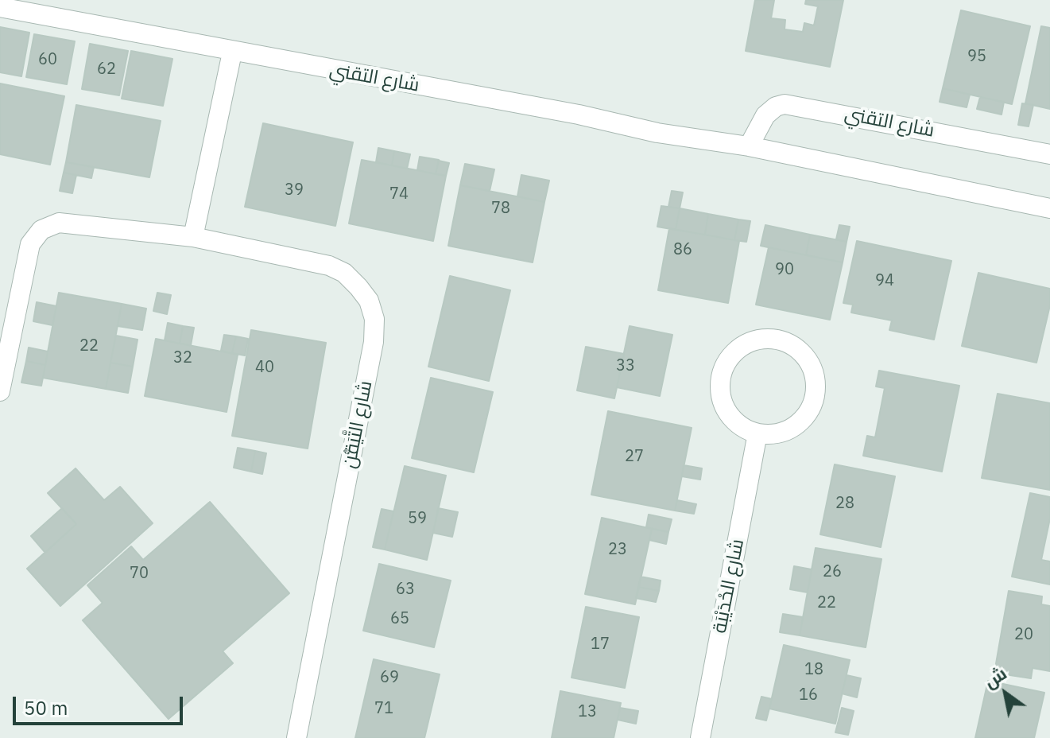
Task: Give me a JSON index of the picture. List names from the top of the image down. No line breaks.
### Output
{"streets":{"street":["شارع التقني","شارع التَّيَقُّن","شارع الحْدَيْبَة"]},"house_numbers":["95","60","62","39","74","78","86","90","94","22","32","33","40","27","28","59","23","26","70","63","22","65","20","17","18","69","16","71","13"],"scale_bar":"50 m","north":"top left"}
